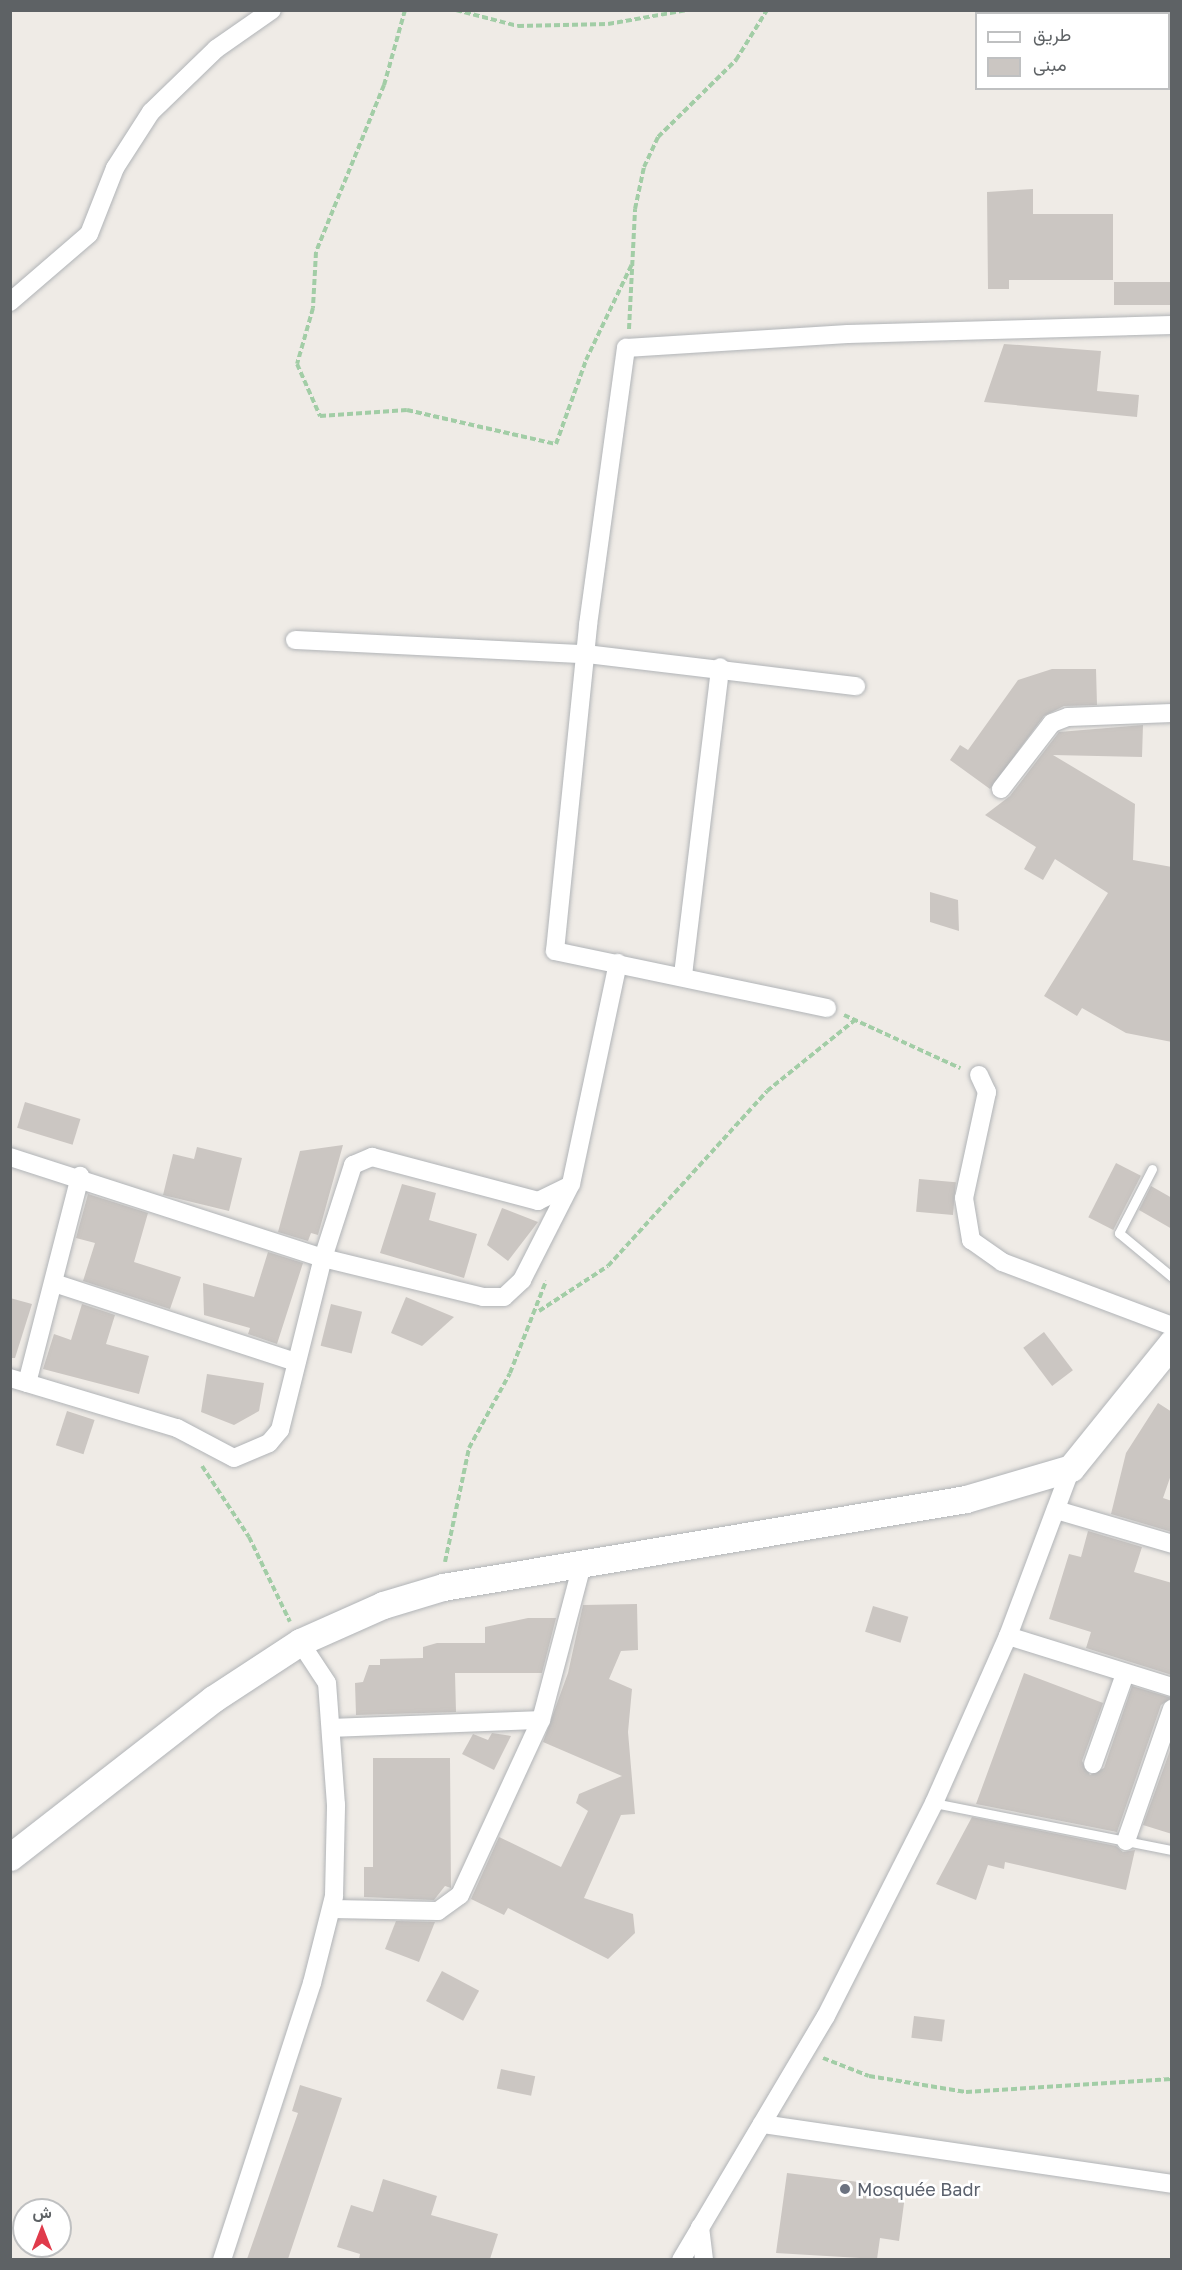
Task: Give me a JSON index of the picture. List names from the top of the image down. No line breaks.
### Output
{"places":["Mosquée Badr"],"legend":["طريق","مبنى"],"north":"top"}
